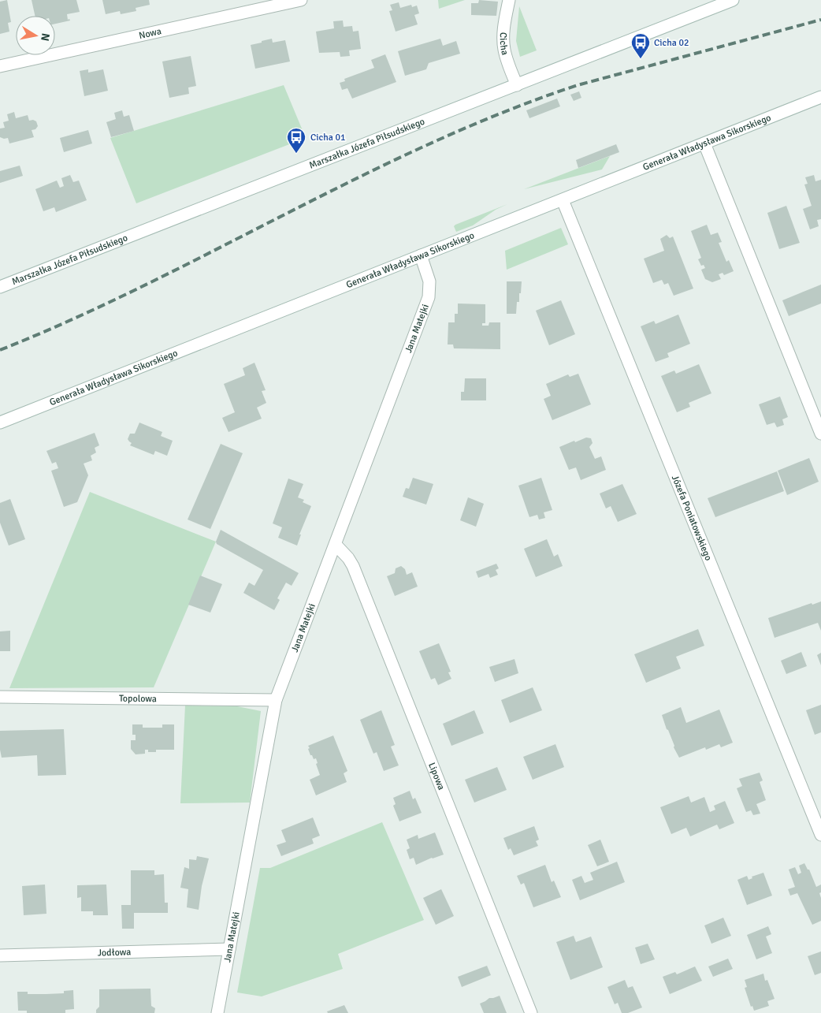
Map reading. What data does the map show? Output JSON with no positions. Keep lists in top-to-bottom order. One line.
{"streets":{"street":["Nowa","Cicha","Generała Władysława Sikorskiego","Marszałka Józefa Piłsudskiego","Jana Matejki","Józefa Poniatowskiego","Topolowa","Lipowa","Jodłowa"]},"crossings":[["Cicha","Marszałka Józefa Piłsudskiego"],["Generała Władysława Sikorskiego","Jana Matejki"],["Generała Władysława Sikorskiego","Józefa Poniatowskiego"],["Jana Matejki","Topolowa"],["Jana Matejki","Lipowa"],["Jana Matejki","Jodłowa"]],"places":{"bus stop":["Cicha 02","Cicha 01"]},"north":"right"}
